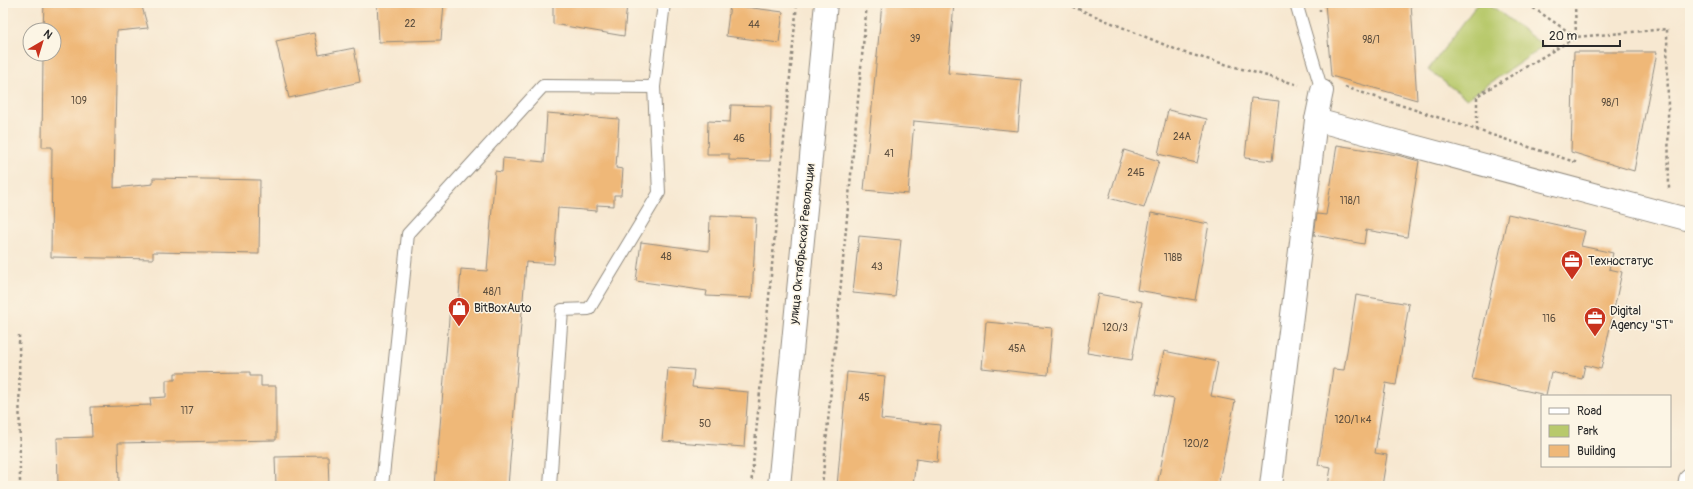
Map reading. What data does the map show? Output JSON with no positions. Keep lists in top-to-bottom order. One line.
{"streets":{"street":["улица Октябрьской Революции"]},"places":{"office":["Техностатус","Digital Agency \"ST\""],"shop":["BitBoxAuto"]},"house_numbers":["22","44","39","98/1","109","98/1","24А","46","41","24Б","118/1","48","118В","43","48/1","116","120/3","45А","45","117","120/1 к4","50","120/2"],"legend":["Road","Park","Building"],"scale_bar":"20 m","north":"top right"}
